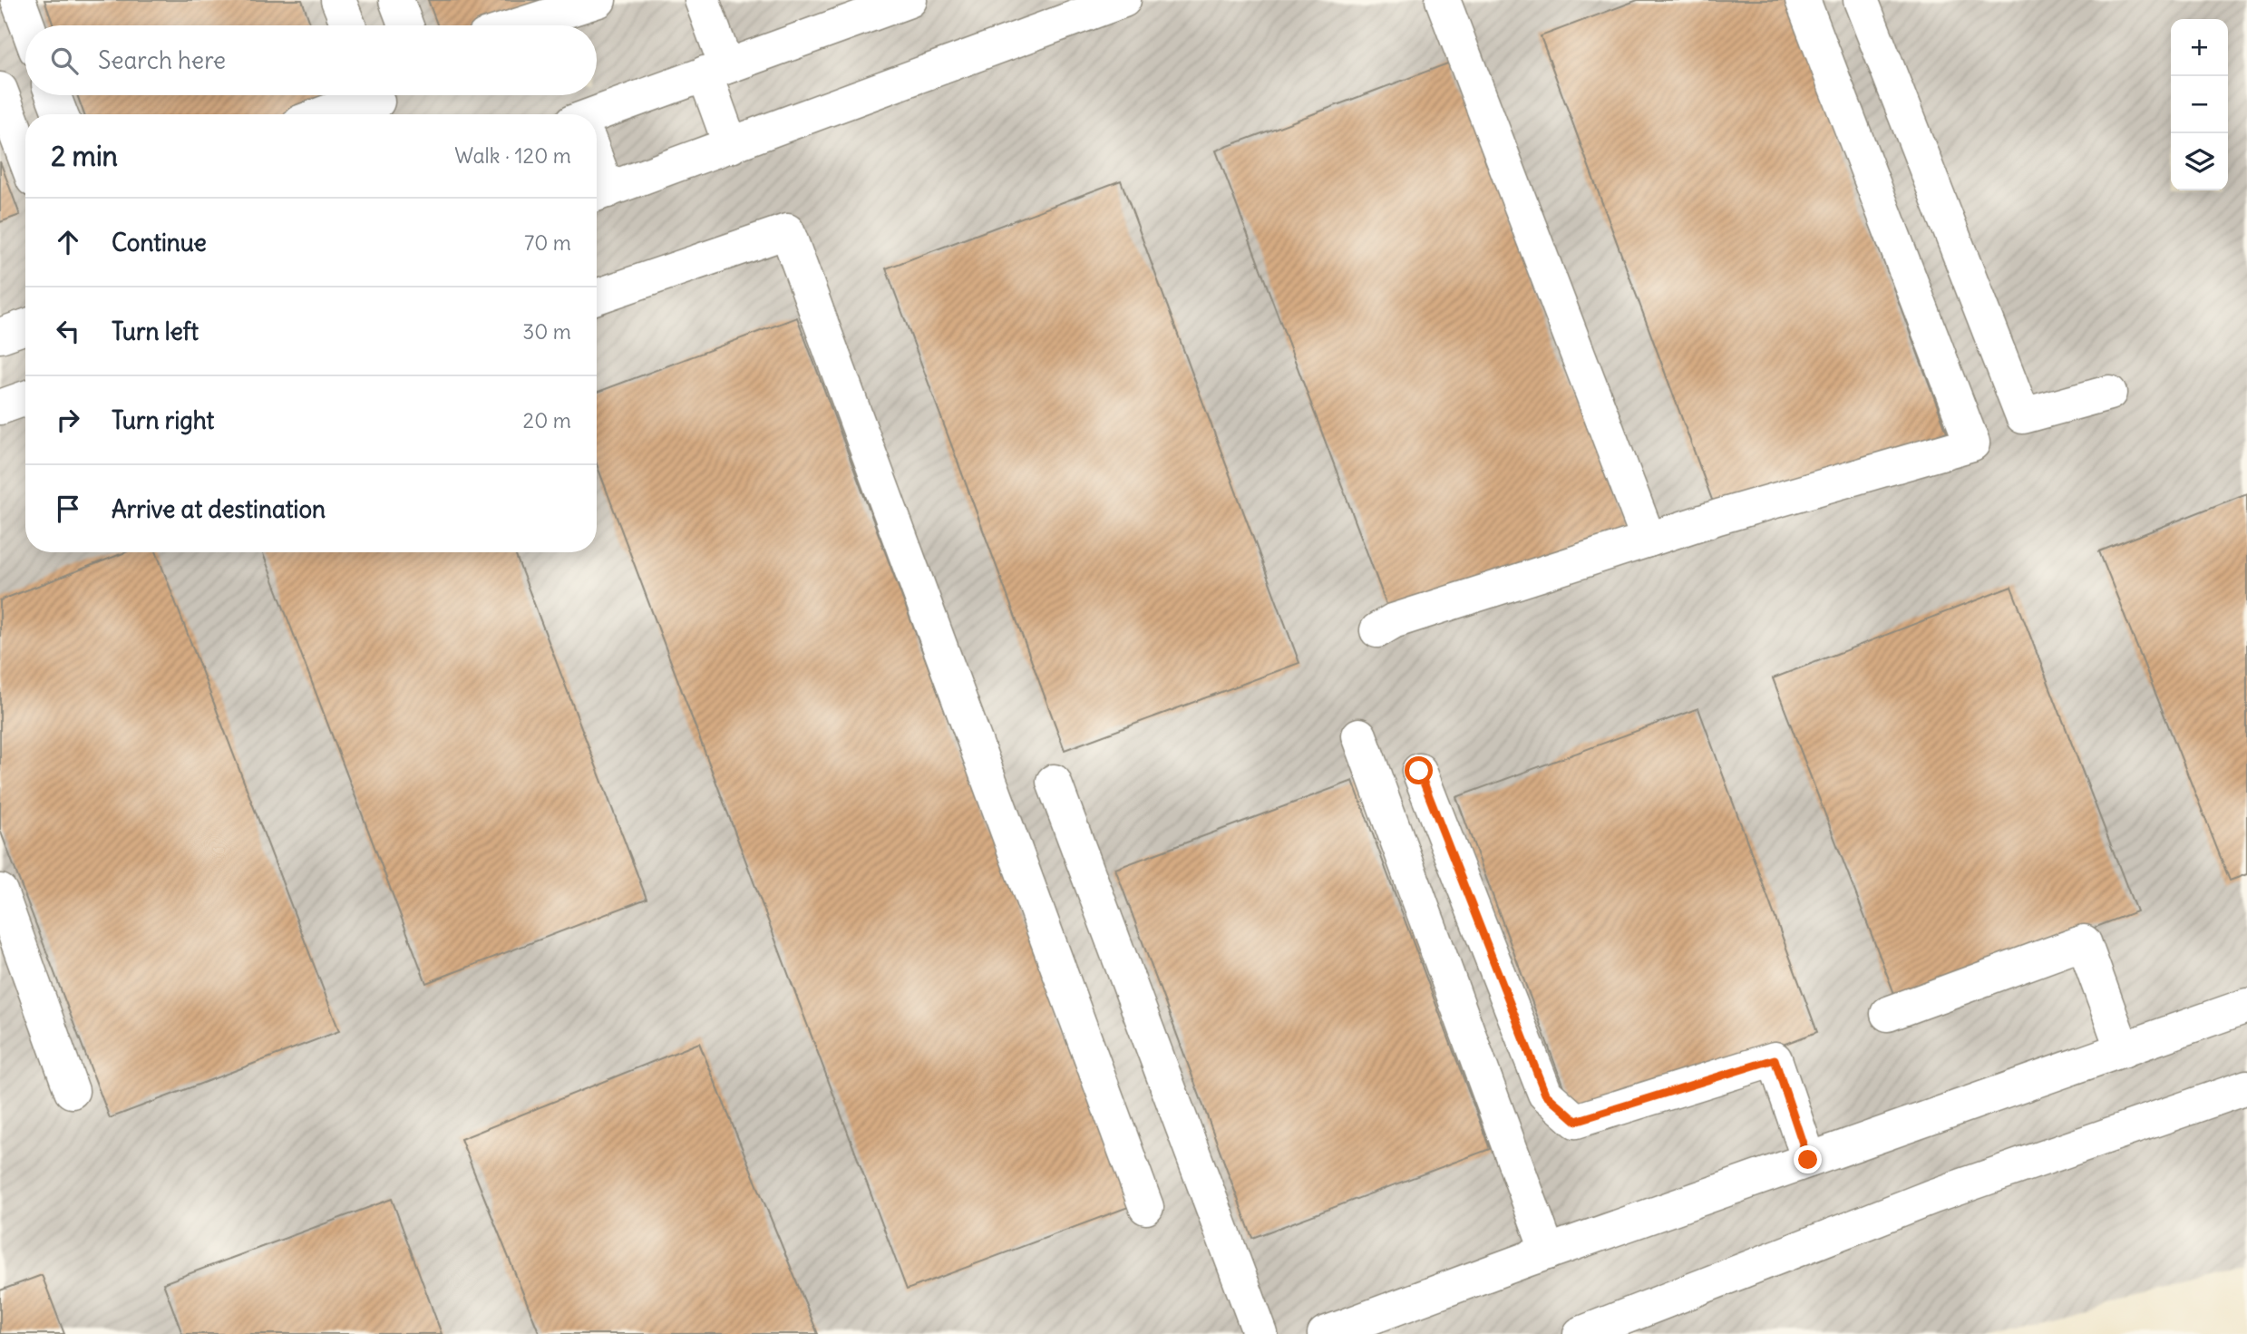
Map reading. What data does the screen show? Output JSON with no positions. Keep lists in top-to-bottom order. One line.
{"page":{"map_buttons":["+","−"],"search":"Search here","heading":["2 min","Walk · 120 m"],"list":[["Continue","70 m"],["Turn left","30 m"],["Turn right","20 m"],"Arrive at destination"]}}
